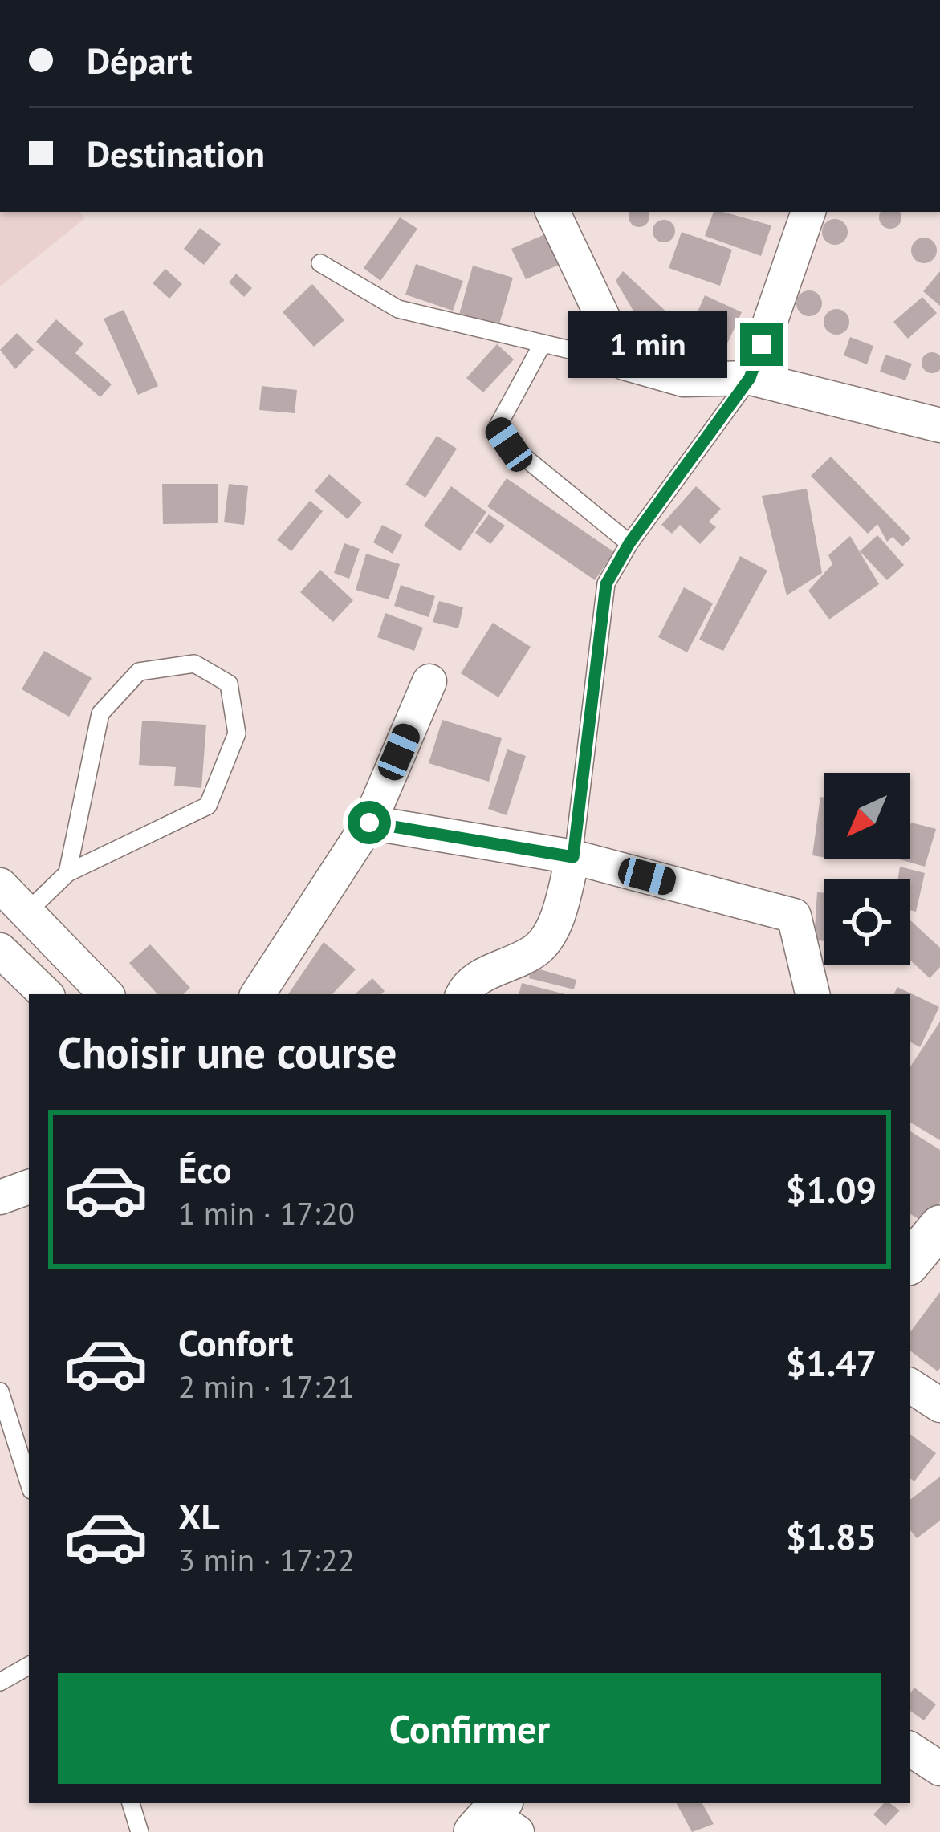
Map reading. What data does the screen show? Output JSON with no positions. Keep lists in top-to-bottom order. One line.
{"north":"bottom left","page":{"banner":["Départ","Destination"],"bubble":"1 min","heading":"Choisir une course","list":[{"name":"Éco","note":"1 min · 17:20","value":"$1.09"},{"name":"Confort","note":"2 min · 17:21","value":"$1.47"},{"name":"XL","note":"3 min · 17:22","value":"$1.85"}],"buttons":"Confirmer"}}
